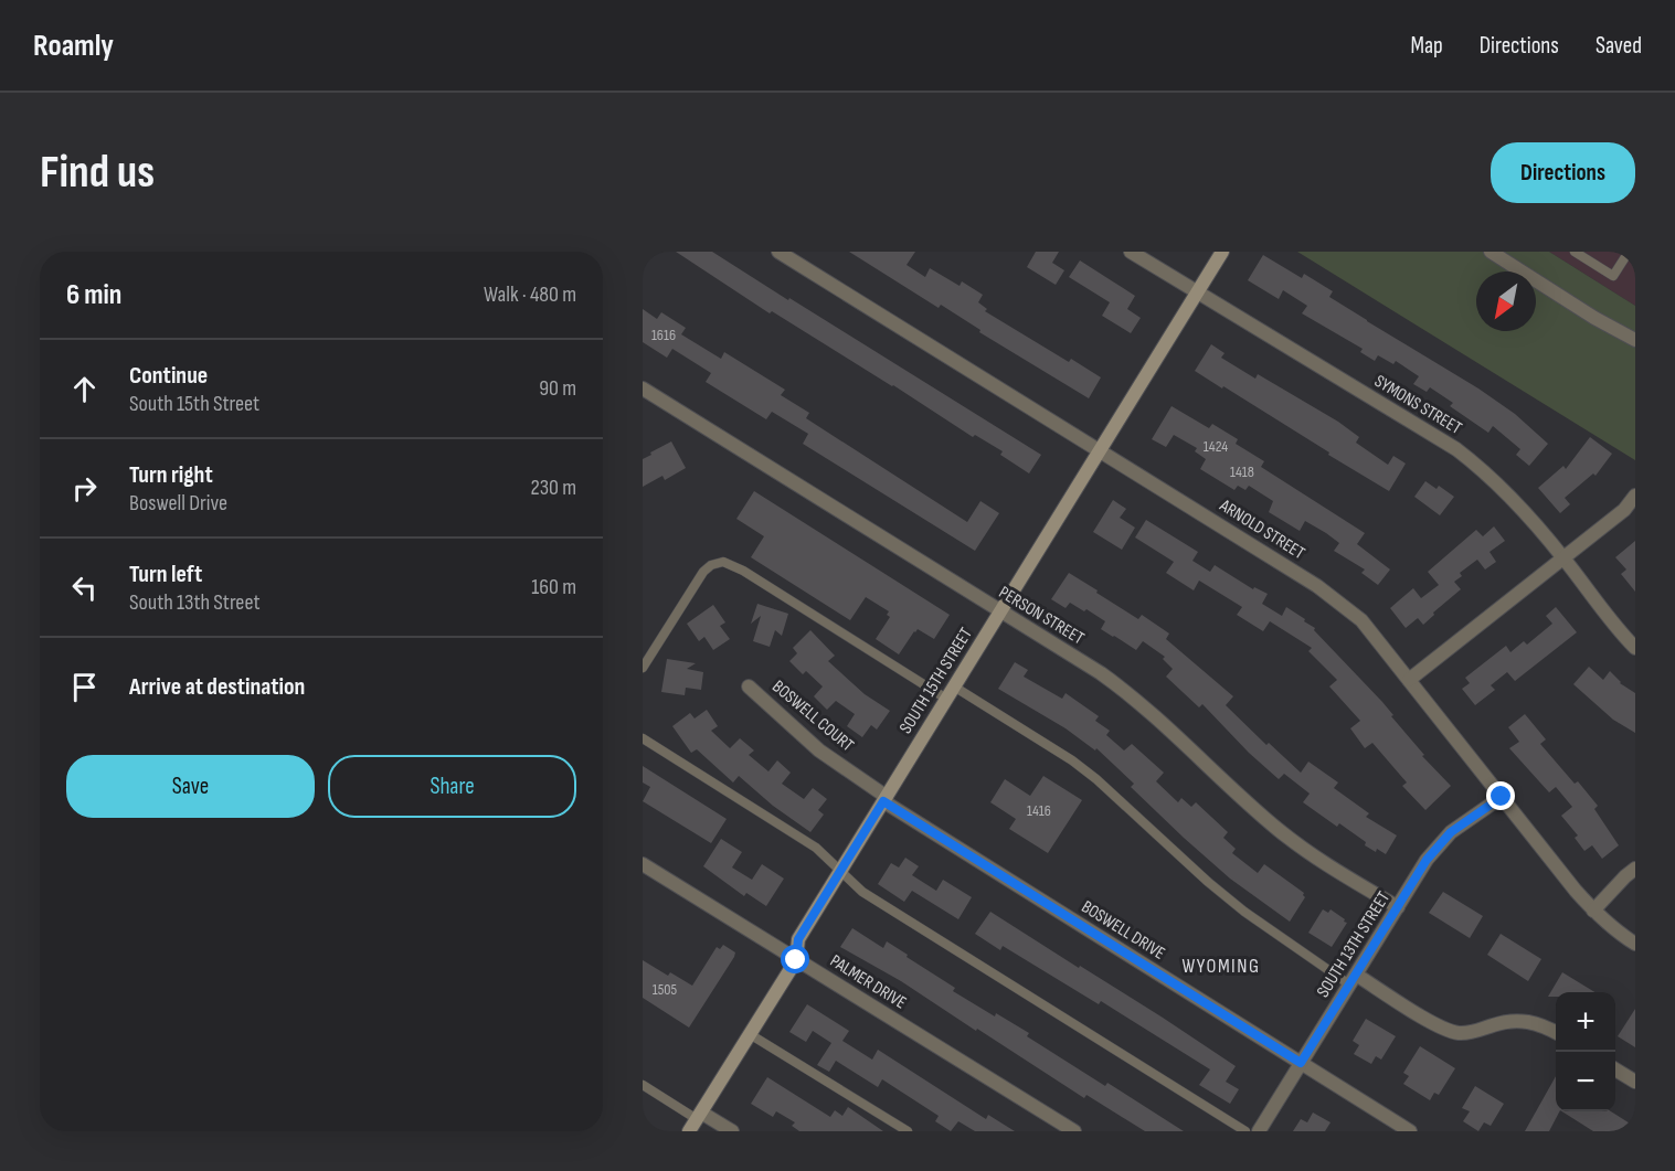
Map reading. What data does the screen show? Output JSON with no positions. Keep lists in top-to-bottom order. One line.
{"streets":{"main road":["SOUTH 15TH STREET"],"street":["SYMONS STREET","ARNOLD STREET","PERSON STREET","BOSWELL COURT","BOSWELL DRIVE","SOUTH 13TH STREET","PALMER DRIVE"]},"crossings":[["SYMONS STREET","SOUTH 15TH STREET"],["ARNOLD STREET","SOUTH 15TH STREET"],["ARNOLD STREET","SOUTH 13TH STREET"],["PERSON STREET","SOUTH 15TH STREET"],["PERSON STREET","SOUTH 13TH STREET"],["SOUTH 15TH STREET","BOSWELL COURT"],["SOUTH 15TH STREET","BOSWELL DRIVE"],["SOUTH 15TH STREET","PALMER DRIVE"],["BOSWELL COURT","BOSWELL DRIVE"],["BOSWELL DRIVE","SOUTH 13TH STREET"]],"districts":["WYOMING"],"house_numbers":["1616","1424","1418","1416","1505"],"north":"bottom left","page":{"header":"Roamly","nav":["Map","Directions","Saved"],"buttons":["Directions",["Save","Share"]],"title":"Find us","heading":["6 min","Walk · 480 m"],"list":[["Continue","South 15th Street","90 m"],["Turn right","Boswell Drive","230 m"],["Turn left","South 13th Street","160 m"],"Arrive at destination"],"map_buttons":["+","−"]}}
